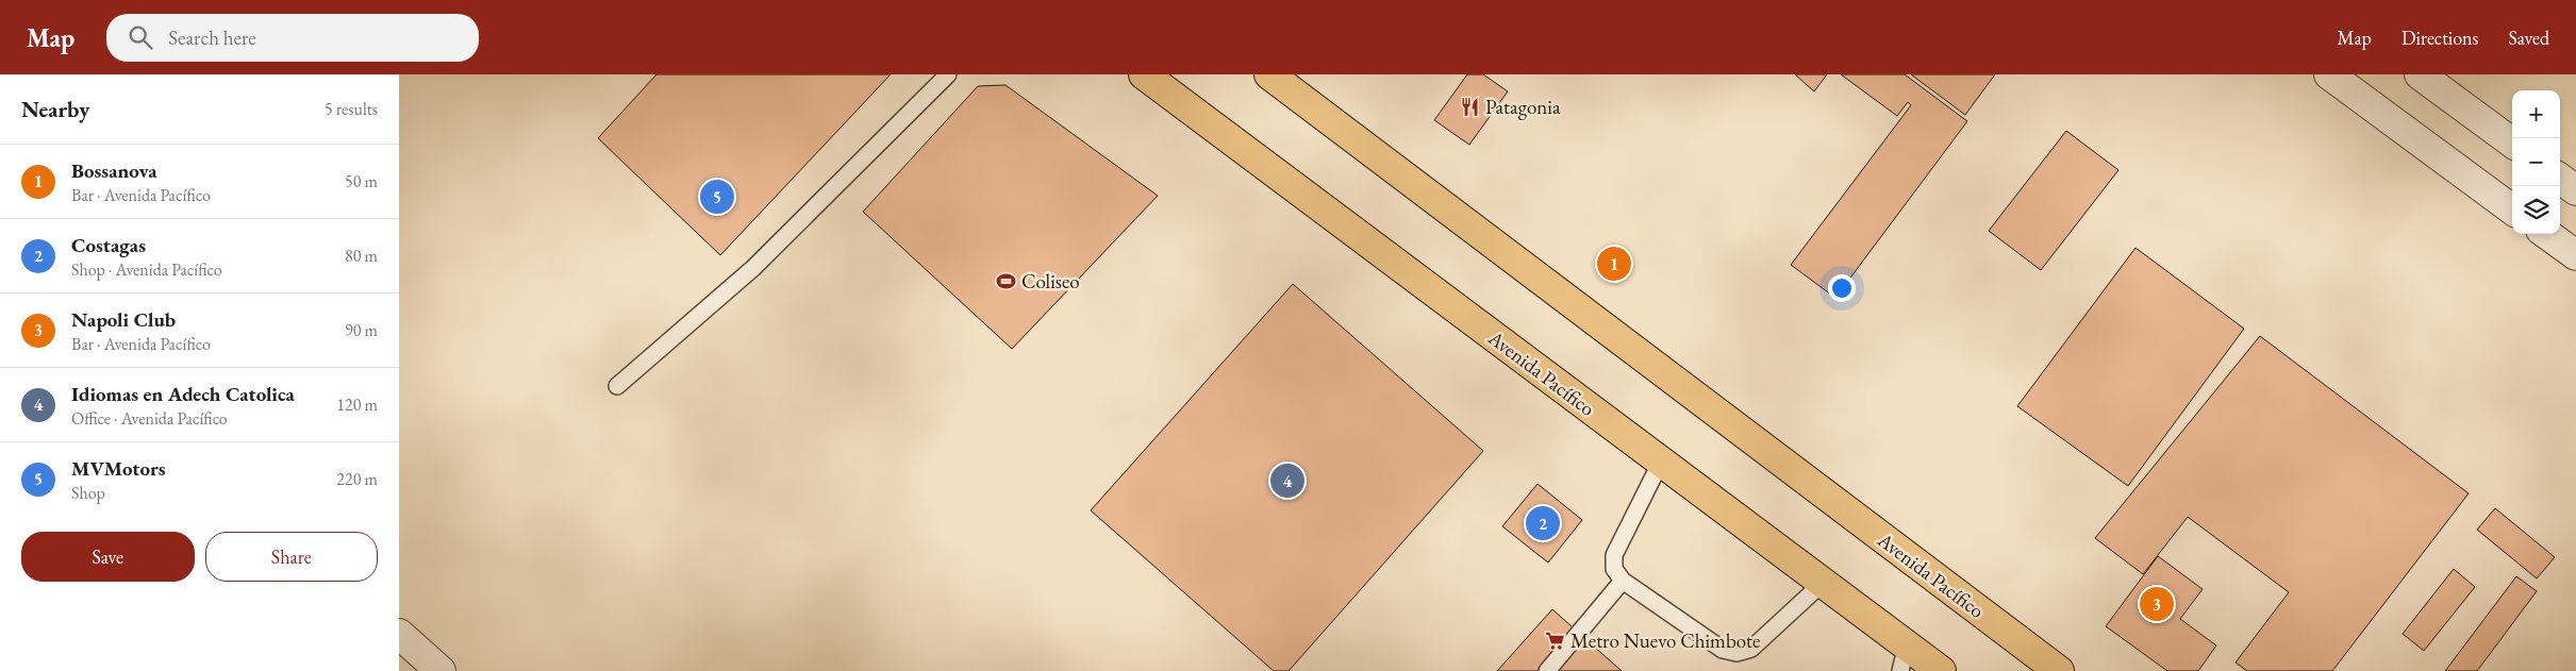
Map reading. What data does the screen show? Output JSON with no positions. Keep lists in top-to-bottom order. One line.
{"streets":{"main road":["Avenida Pacífico"]},"places":{"restaurant":["Patagonia"],"sports":["Coliseo"],"supermarket":["Metro Nuevo Chimbote"]},"page":{"header":"Map","search":"Search here","nav":["Map","Directions","Saved"],"heading":["Nearby","5 results"],"map_buttons":["+","−"],"list":[{"mark":"1","name":"Bossanova","note":"Bar · Avenida Pacífico","value":"50 m"},{"mark":"2","name":"Costagas","note":"Shop · Avenida Pacífico","value":"80 m"},{"mark":"3","name":"Napoli Club","note":"Bar · Avenida Pacífico","value":"90 m"},{"mark":"4","name":"Idiomas en Adech Catolica","note":"Office · Avenida Pacífico","value":"120 m"},{"mark":"5","name":"MVMotors","note":"Shop","value":"220 m"}],"pins":["5","1","4","2","3"],"buttons":["Save","Share"]}}
